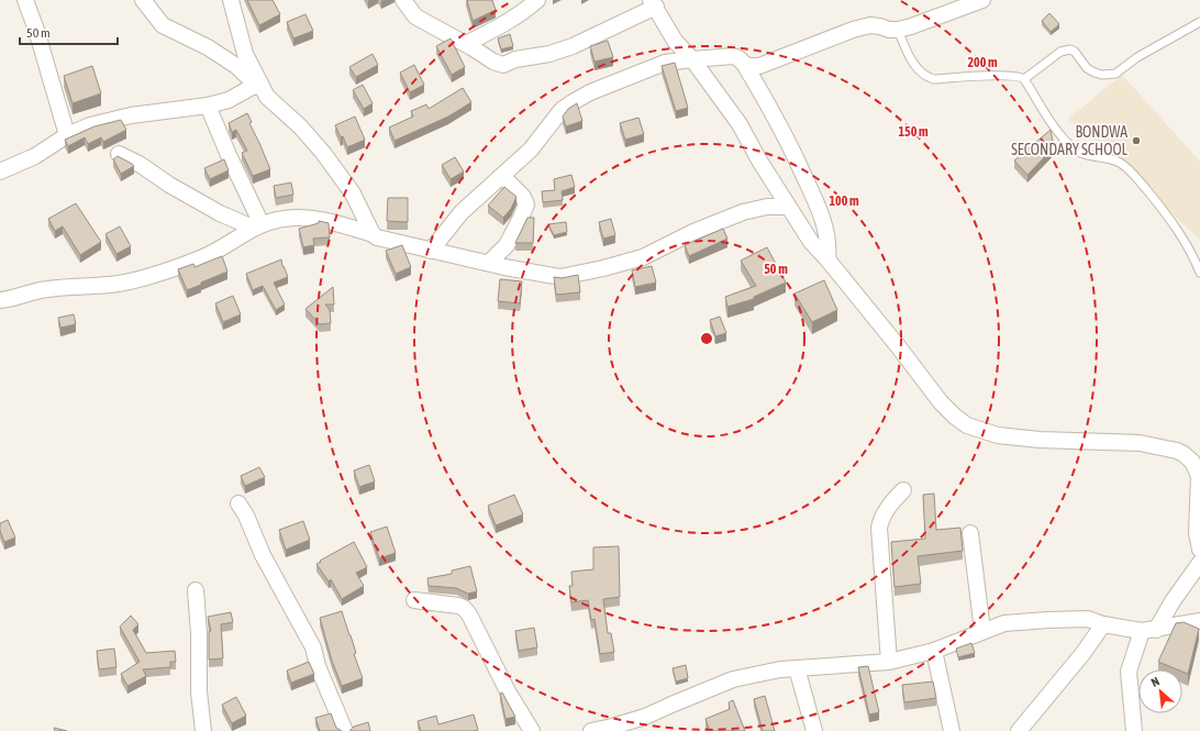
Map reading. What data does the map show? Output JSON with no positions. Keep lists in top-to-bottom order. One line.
{"places":["BONDWA SECONDARY SCHOOL"],"scale_bar":"50 m","north":"top left","rings":["200 m","150 m","100 m","50 m"]}
